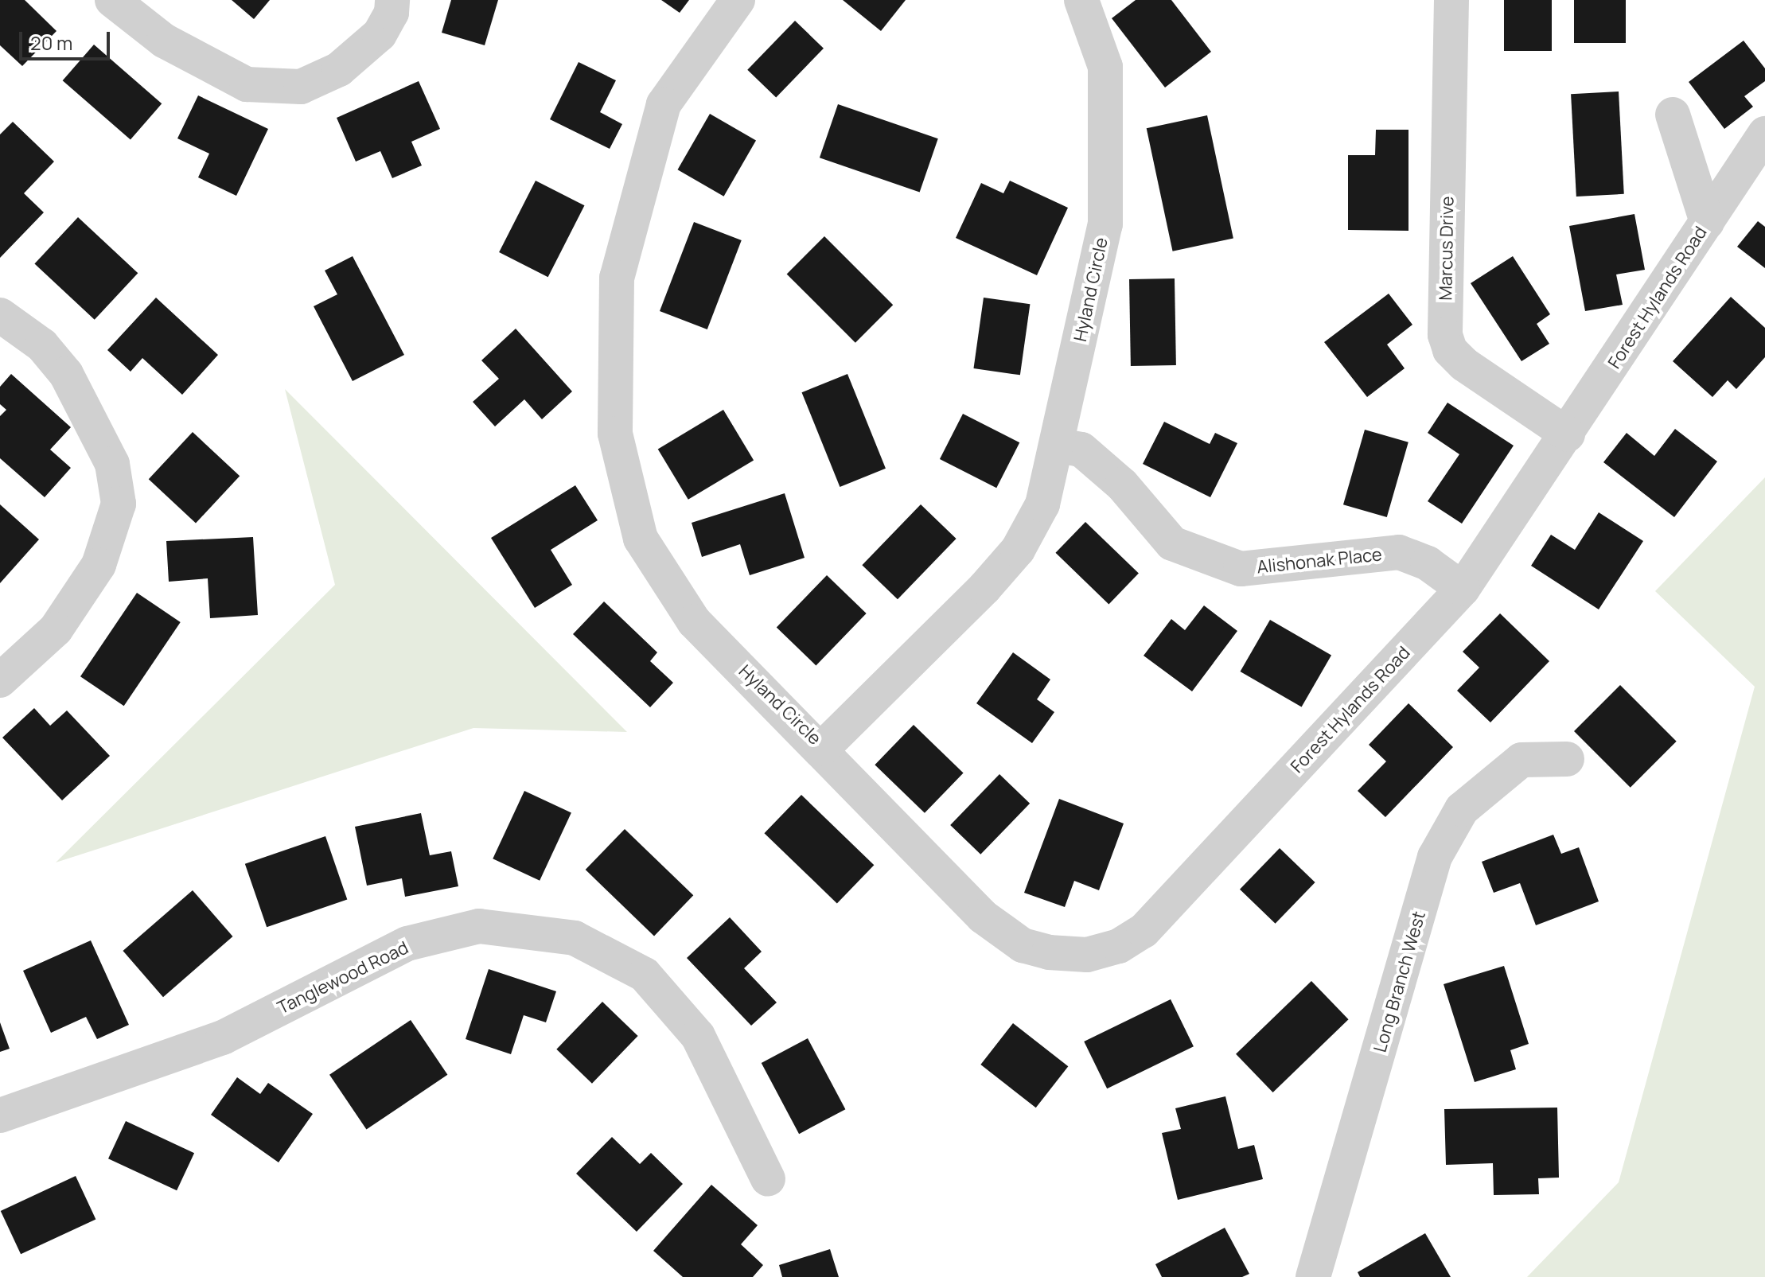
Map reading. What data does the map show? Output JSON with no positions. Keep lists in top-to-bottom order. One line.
{"streets":{"street":["Marcus Drive","Hyland Circle","Forest Hylands Road","Alishonak Place","Tanglewood Road","Long Branch West"]},"crossings":[["Marcus Drive","Forest Hylands Road"],["Hyland Circle","Forest Hylands Road"],["Hyland Circle","Alishonak Place"],["Forest Hylands Road","Alishonak Place"]],"scale_bar":"20 m"}
